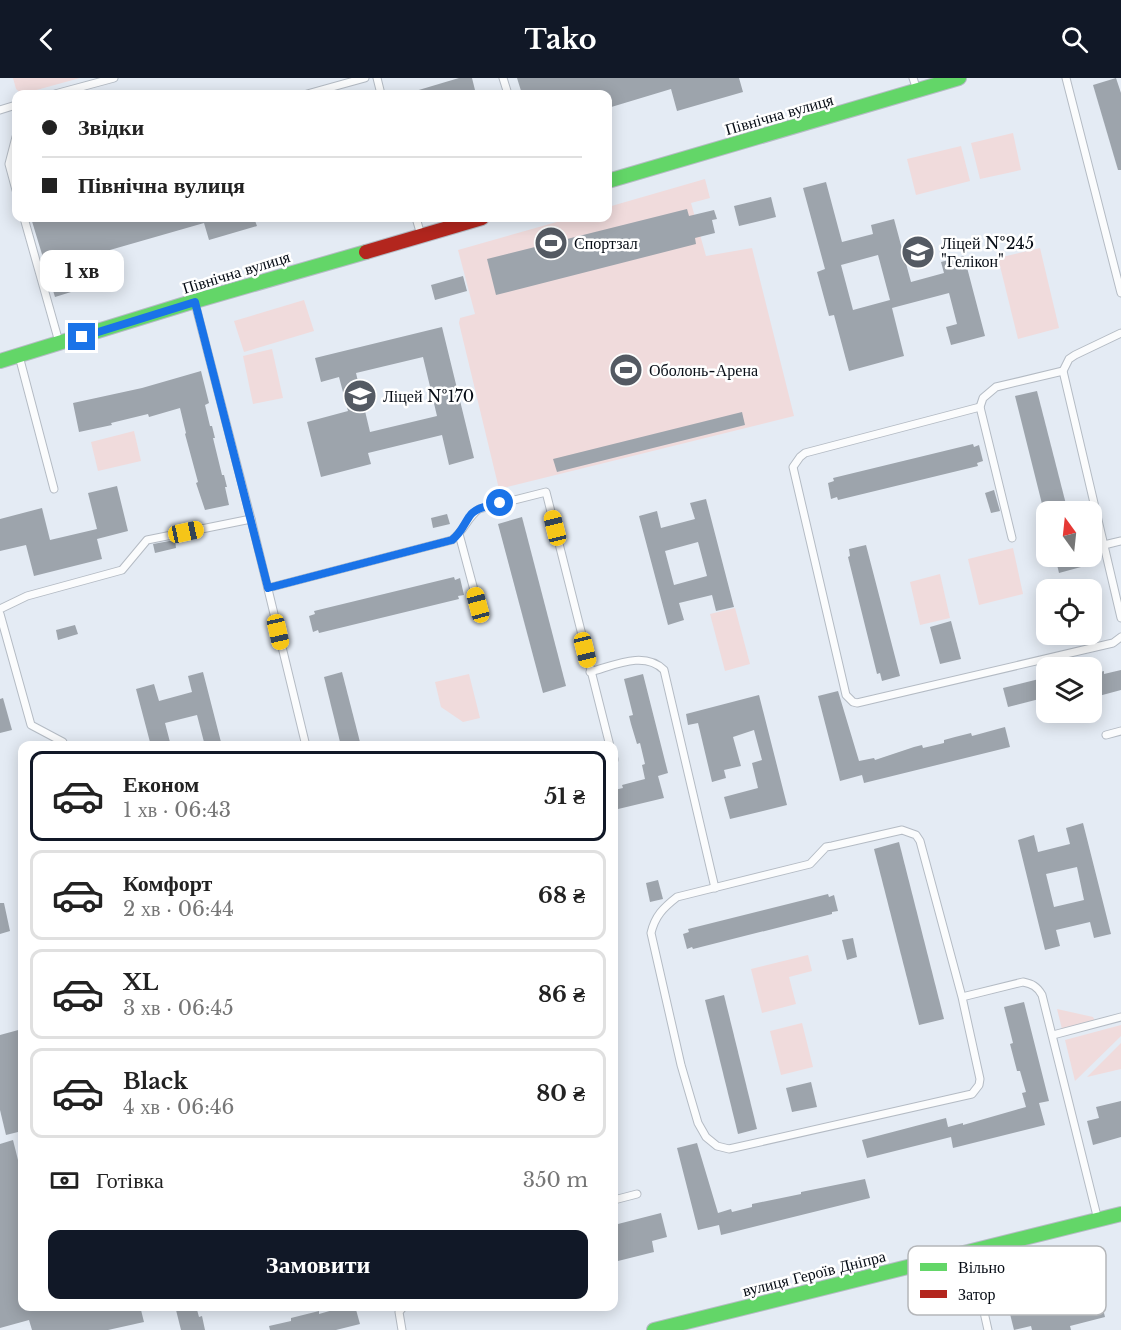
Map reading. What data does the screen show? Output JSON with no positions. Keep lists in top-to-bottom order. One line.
{"streets":{"street":["Північна вулиця","вулиця Героїв Дніпра"]},"places":{"sports":["Спортзал","Оболонь-Арена"],"school or university":["Ліцей №245 \"Гелікон\"","Ліцей №170"]},"legend":["Вільно","Затор"],"north":"top","page":{"header":"Tako","banner":["Звідки","Північна вулиця"],"bubble":"1 хв","list":[{"name":"Економ","note":"1 хв · 06:43","value":"51 ₴"},{"name":"Комфорт","note":"2 хв · 06:44","value":"68 ₴"},{"name":"XL","note":"3 хв · 06:45","value":"86 ₴"},{"name":"Black","note":"4 хв · 06:46","value":"80 ₴"}],"pay":["Готівка","350 m"],"buttons":"Замовити"}}
